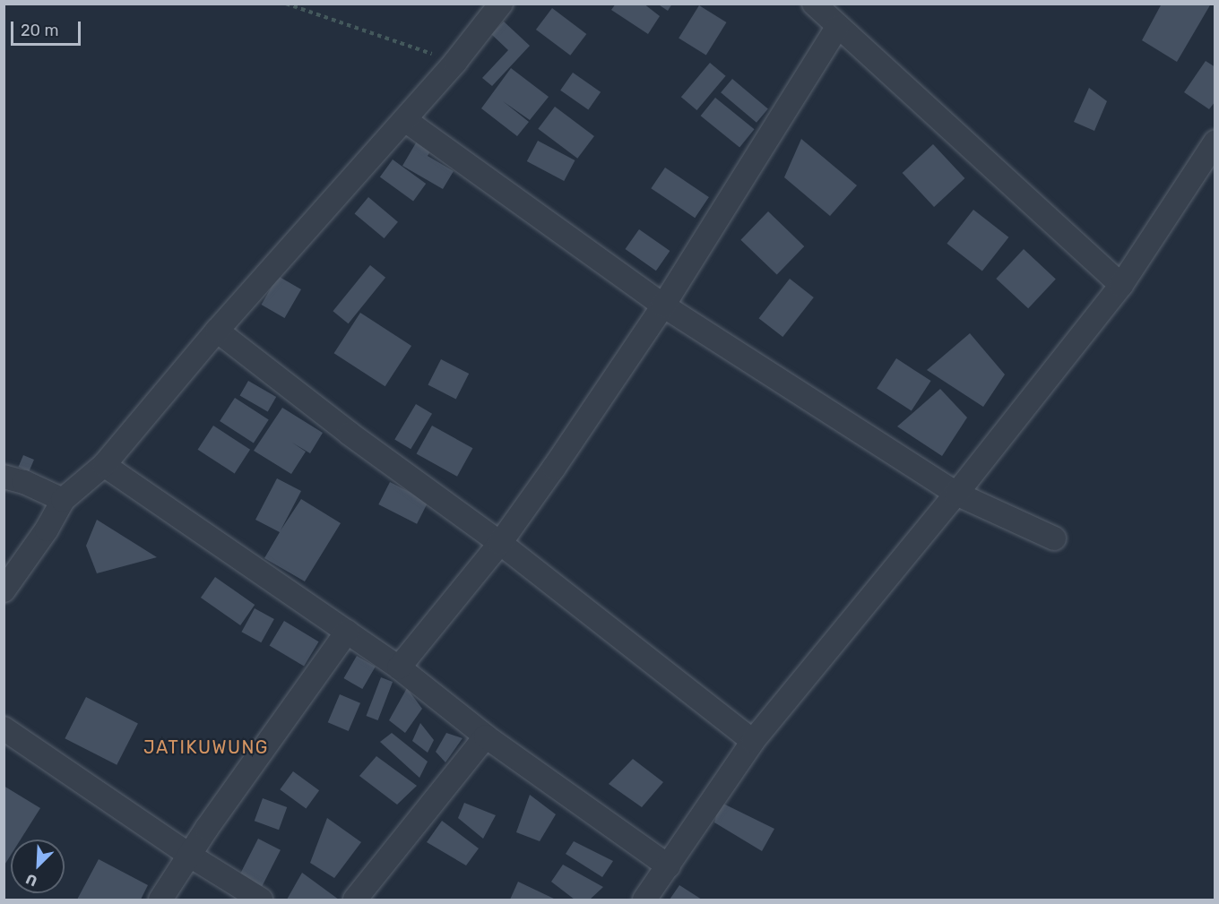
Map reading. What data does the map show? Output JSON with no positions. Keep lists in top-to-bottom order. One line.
{"districts":["JATIKUWUNG"],"scale_bar":"20 m","north":"bottom left"}
